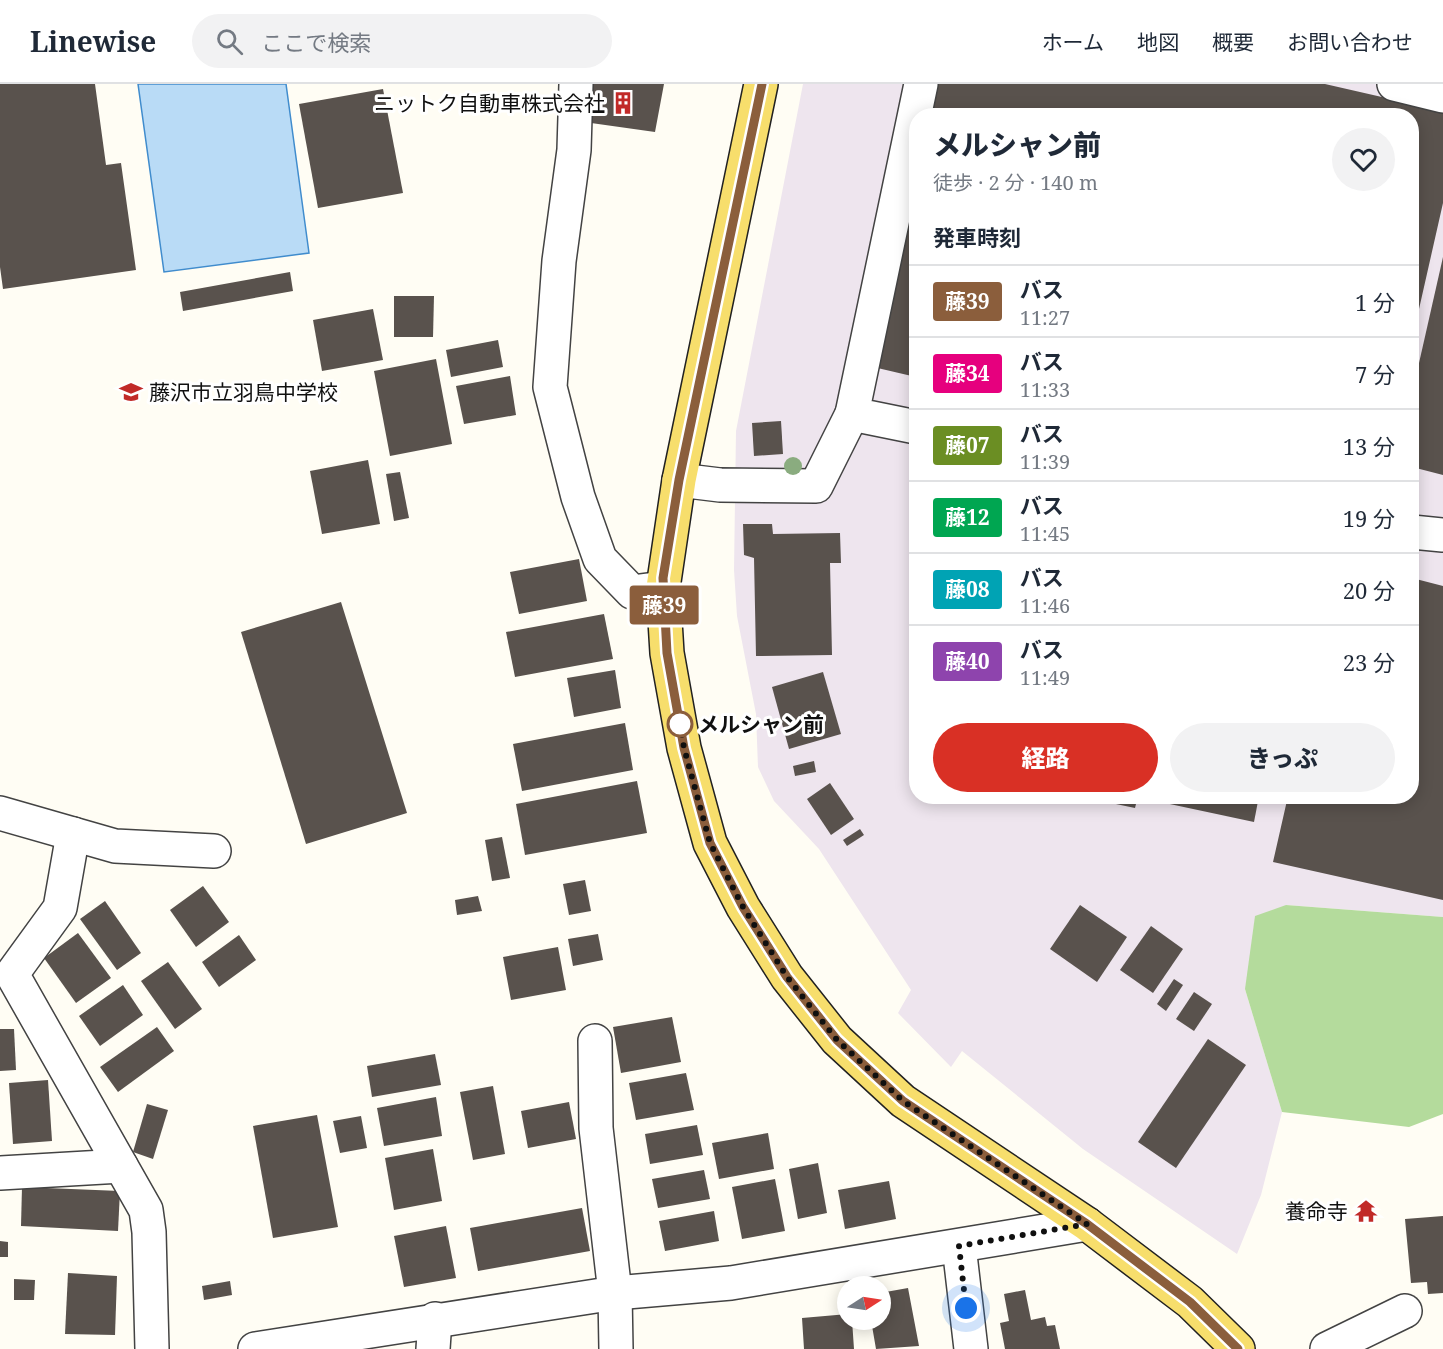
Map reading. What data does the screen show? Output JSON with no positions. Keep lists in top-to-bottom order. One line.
{"places":{"building":["ニットク自動車株式会社"],"school or university":["藤沢市立羽鳥中学校"],"other":["メルシャン前"],"temple":["養命寺"]},"lines":["bus line 藤39"],"north":"right","page":{"header":"Linewise","search":"ここで検索","nav":["ホーム","地図","概要","お問い合わせ"],"on_map":"藤39","heading":[["メルシャン前","徒歩 · 2 分 · 140 m"],"発車時刻"],"list":[{"mark":"藤39","name":"バス","note":"11:27","value":"1 分"},{"mark":"藤34","name":"バス","note":"11:33","value":"7 分"},{"mark":"藤07","name":"バス","note":"11:39","value":"13 分"},{"mark":"藤12","name":"バス","note":"11:45","value":"19 分"},{"mark":"藤08","name":"バス","note":"11:46","value":"20 分"},{"mark":"藤40","name":"バス","note":"11:49","value":"23 分"}],"buttons":["経路","きっぷ"]}}
